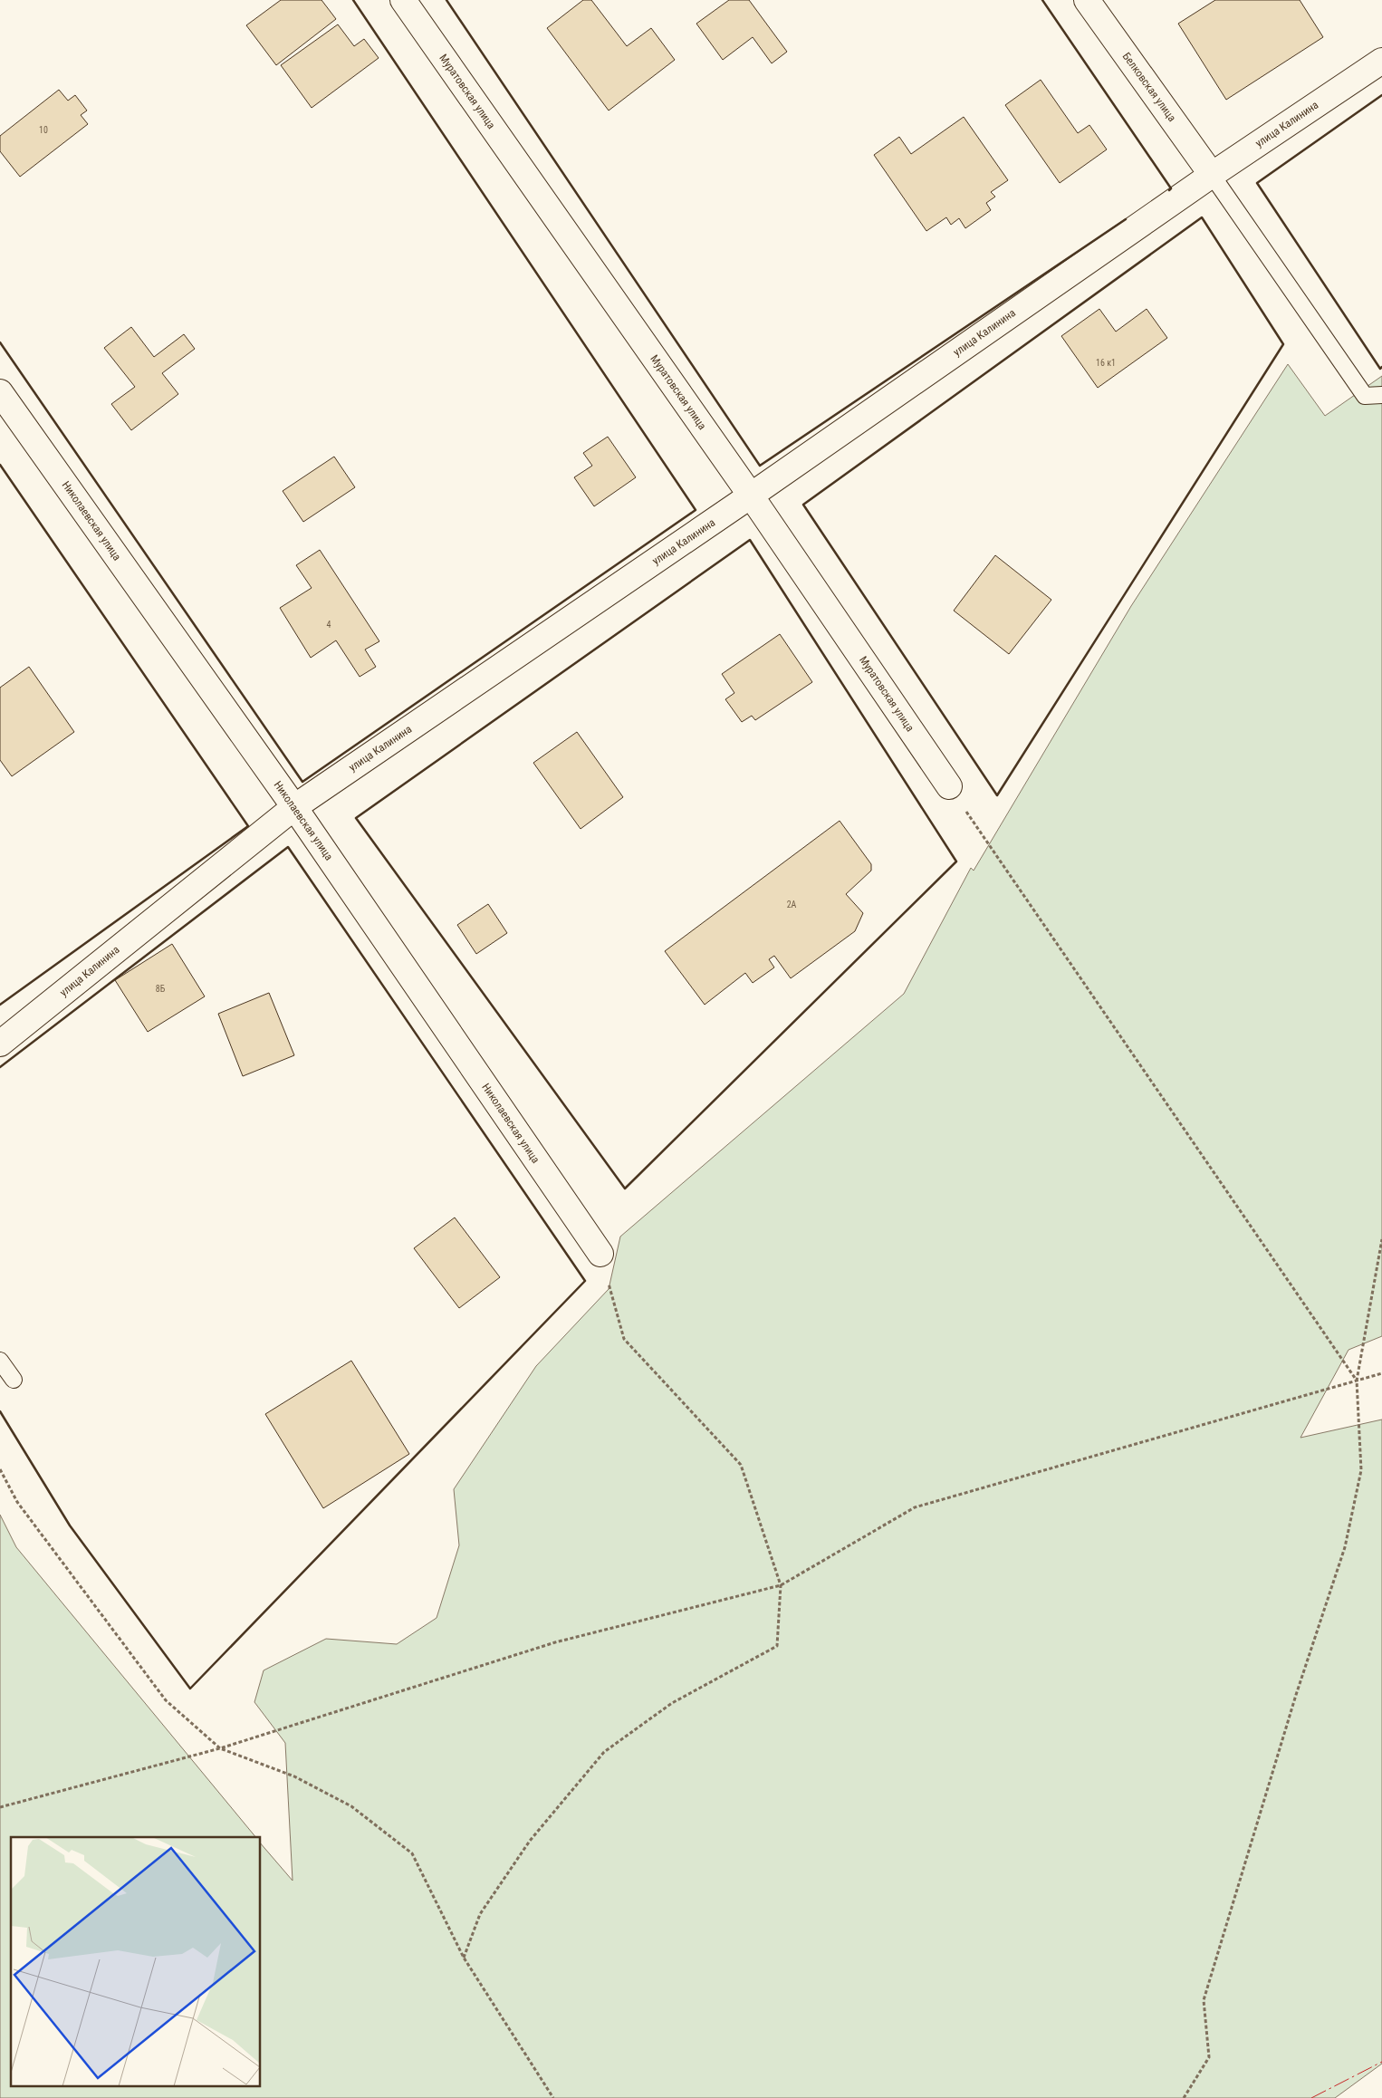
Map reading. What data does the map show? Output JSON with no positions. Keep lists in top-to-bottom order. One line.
{"streets":{"street":["Белковская улица","Муратовская улица","улица Калинина","Николаевская улица"]},"crossings":[["Белковская улица","улица Калинина"],["Муратовская улица","улица Калинина"],["улица Калинина","Николаевская улица"]],"house_numbers":["10","16 к1","4","2А","8Б"]}
